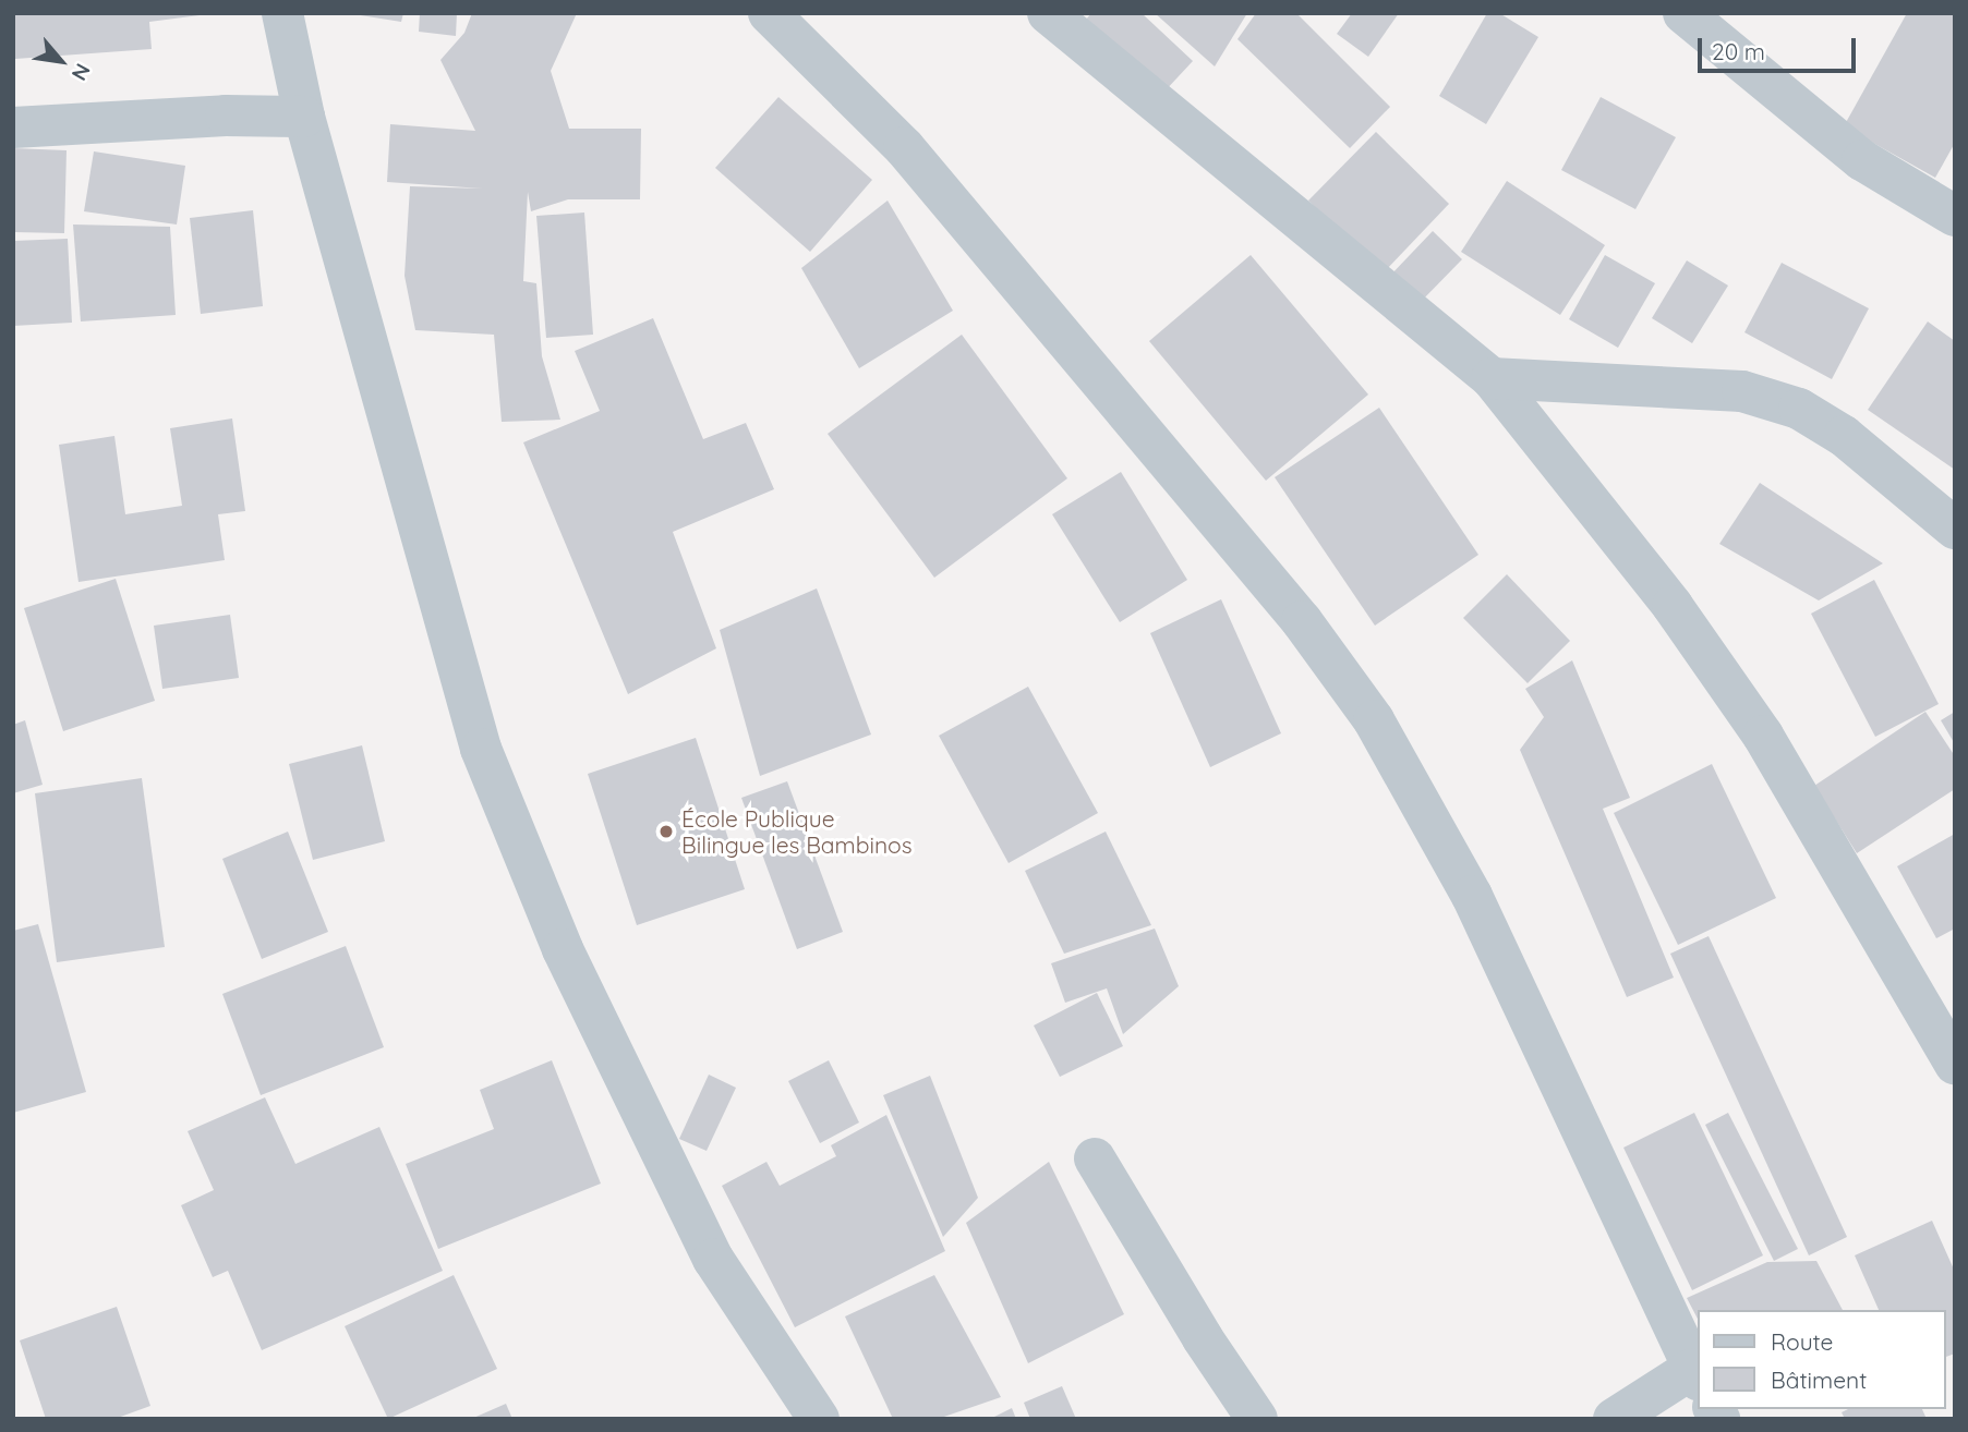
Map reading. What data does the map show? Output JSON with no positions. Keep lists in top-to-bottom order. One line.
{"places":["École Publique Bilingue les Bambinos"],"legend":["Route","Bâtiment"],"scale_bar":"20 m","north":"bottom right"}
